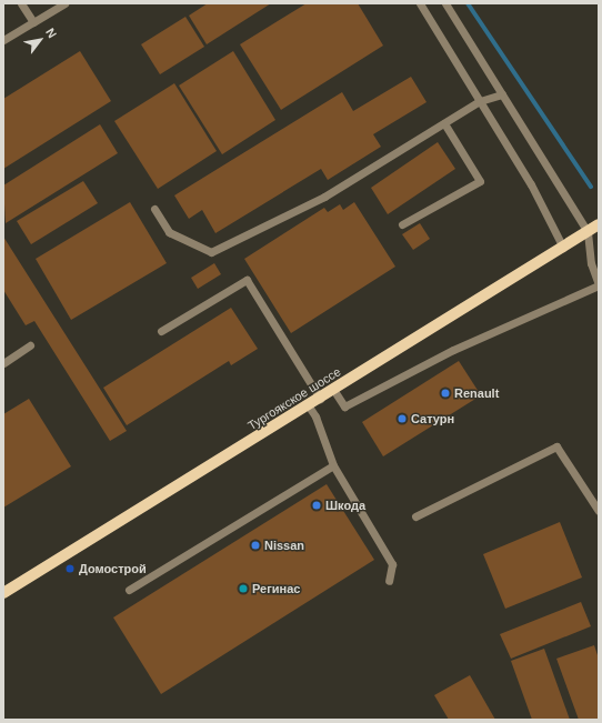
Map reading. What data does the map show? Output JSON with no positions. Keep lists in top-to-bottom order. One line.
{"streets":{"main road":["Тургоякское шоссе"]},"places":["Renault","Сатурн","Шкода","Nissan","Домострой","Регинас"],"north":"top right"}
